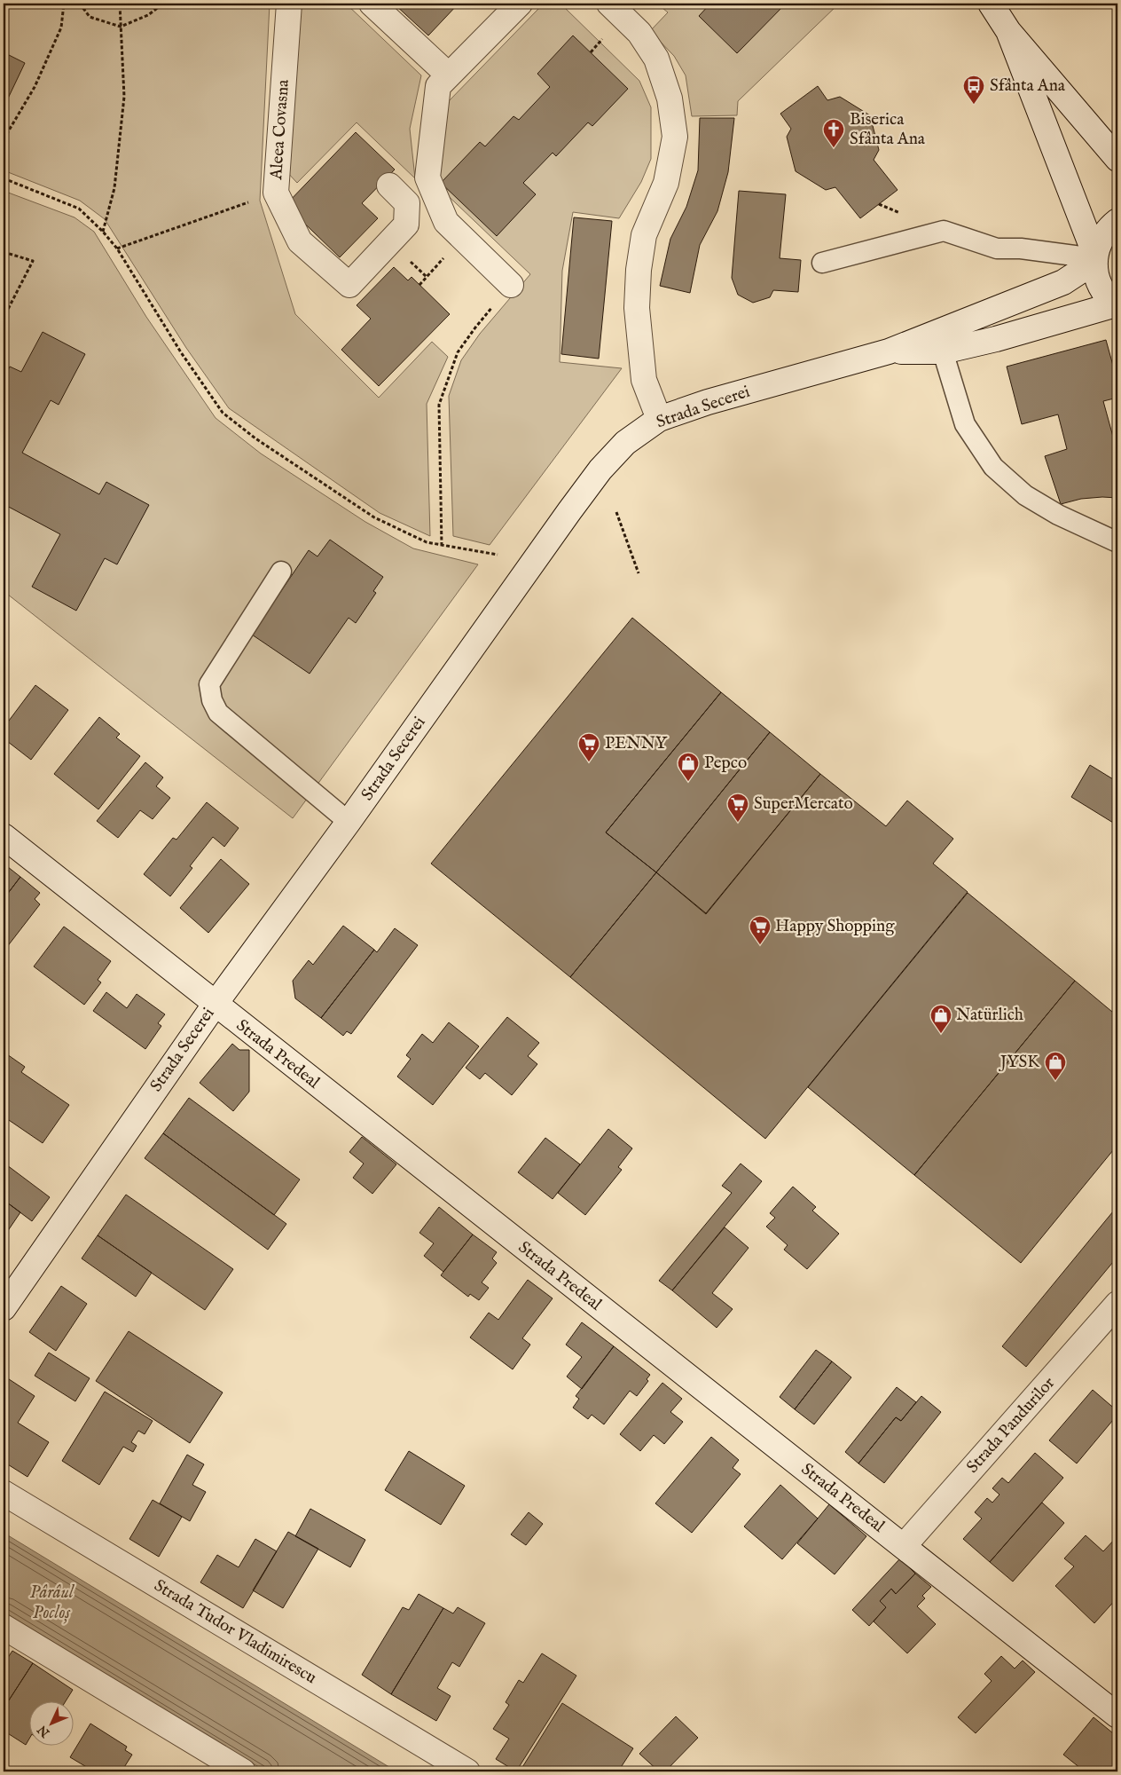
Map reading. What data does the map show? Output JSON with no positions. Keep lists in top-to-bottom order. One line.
{"streets":{"street":["Aleea Covasna","Strada Secerei","Strada Predeal","Strada Pandurilor","Strada Tudor Vladimirescu"]},"crossings":[["Strada Secerei","Strada Predeal"],["Strada Predeal","Strada Pandurilor"]],"water":["Pârâul Pocloș"],"places":{"bus stop":["Sfânta Ana"],"church":["Biserica Sfânta Ana"],"supermarket":["PENNY","SuperMercato","Happy Shopping"],"shop":["Pepco","Natürlich","JYSK"]},"north":"bottom left"}
